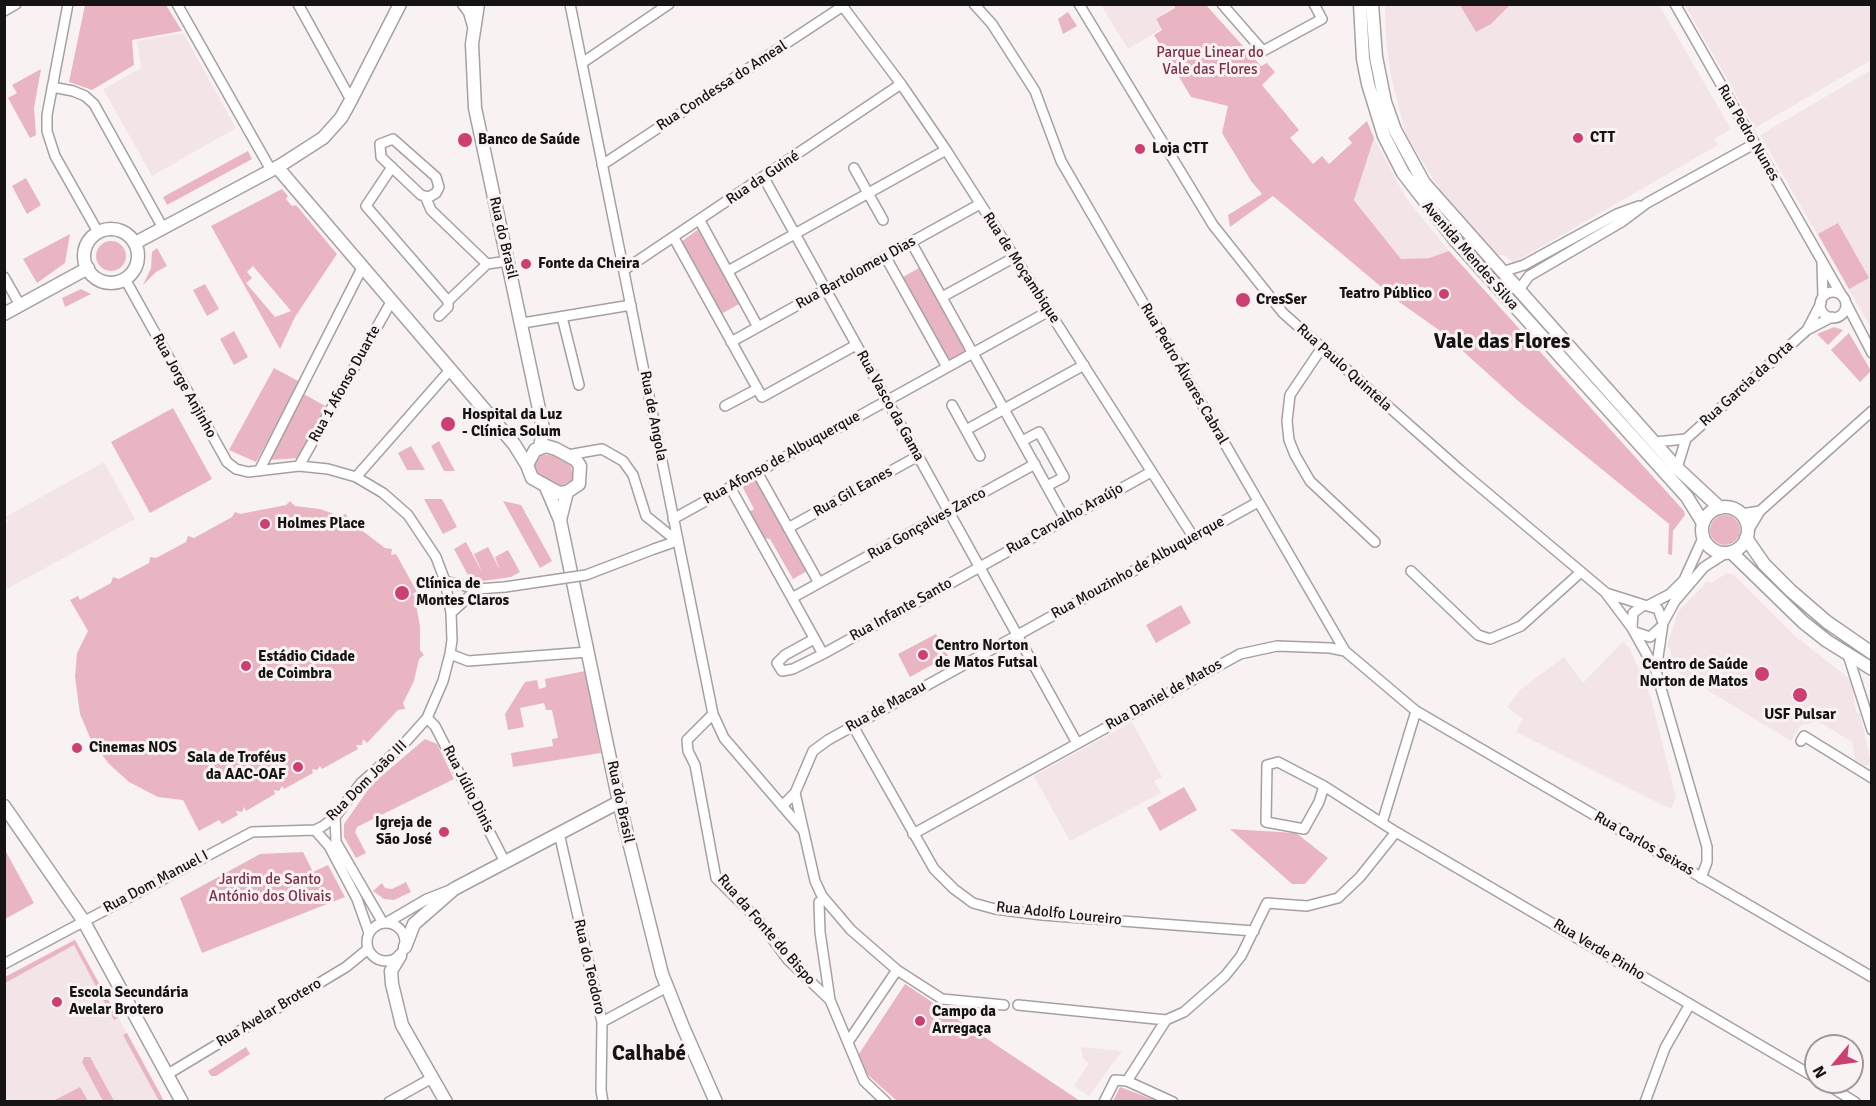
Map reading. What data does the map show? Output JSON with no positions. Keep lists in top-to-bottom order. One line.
{"streets":{"main road":["Rua do Brasil","Avenida Mendes Silva"],"street":["Rua Condessa do Ameal","Rua Pedro Nunes","Rua da Guiné","Rua de Moçambique","Rua Bartolomeu Dias","Rua Paulo Quintela","Rua Pedro Álvares Cabral","Rua 1 Afonso Duarte","Rua Garcia da Orta","Rua Jorge Anjinho","Rua Vasco da Gama","Rua de Angola","Rua Afonso de Albuquerque","Rua Gil Eanes","Rua Carvalho Araújo","Rua Gonçalves Zarco","Rua Mouzinho de Albuquerque","Rua Infante Santo","Rua Daniel de Matos","Rua de Macau","Rua Dom João III","Rua Júlio Dinis","Rua Carlos Seixas","Rua Dom Manuel I","Rua Adolfo Loureiro","Rua da Fonte do Bispo","Rua Verde Pinho","Rua do Teodoro","Rua Avelar Brotero"]},"crossings":[["Rua Condessa do Ameal","Rua de Moçambique"],["Rua Condessa do Ameal","Rua de Angola"],["Rua Pedro Nunes","Rua Garcia da Orta"],["Rua da Guiné","Rua de Moçambique"],["Rua da Guiné","Rua Vasco da Gama"],["Rua da Guiné","Rua de Angola"],["Avenida Mendes Silva","Rua Garcia da Orta"],["Rua de Moçambique","Rua Bartolomeu Dias"],["Rua de Moçambique","Rua Afonso de Albuquerque"],["Rua de Moçambique","Rua Carvalho Araújo"],["Rua de Moçambique","Rua Mouzinho de Albuquerque"],["Rua Bartolomeu Dias","Rua Vasco da Gama"],["Rua Pedro Álvares Cabral","Rua Mouzinho de Albuquerque"],["Rua Pedro Álvares Cabral","Rua Daniel de Matos"],["Rua 1 Afonso Duarte","Rua Dom João III"],["Rua Jorge Anjinho","Rua Dom João III"],["Rua Vasco da Gama","Rua Afonso de Albuquerque"],["Rua Vasco da Gama","Rua Gil Eanes"],["Rua Vasco da Gama","Rua Carvalho Araújo"],["Rua Vasco da Gama","Rua Gonçalves Zarco"],["Rua Vasco da Gama","Rua Mouzinho de Albuquerque"],["Rua Vasco da Gama","Rua Infante Santo"],["Rua Vasco da Gama","Rua Daniel de Matos"],["Rua Vasco da Gama","Rua de Macau"],["Rua de Angola","Rua Afonso de Albuquerque"],["Rua de Angola","Rua de Macau"],["Rua de Angola","Rua da Fonte do Bispo"],["Rua Carvalho Araújo","Rua Infante Santo"],["Rua Mouzinho de Albuquerque","Rua de Macau"],["Rua Daniel de Matos","Rua Adolfo Loureiro"],["Rua de Macau","Rua Adolfo Loureiro"],["Rua Dom João III","Rua Júlio Dinis"],["Rua Dom João III","Rua Dom Manuel I"]],"districts":["Vale das Flores","Calhabé"],"parks":["Parque Linear do Vale das Flores","Jardim de Santo António dos Olivais"],"places":["CTT","Banco de Saúde","Loja CTT","Fonte da Cheira","Teatro Público","CresSer","Hospital da Luz - Clínica Solum","Holmes Place","Clínica de Montes Claros","Centro Norton de Matos Futsal","Estádio Cidade de Coimbra","Centro de Saúde Norton de Matos","USF Pulsar","Cinemas NOS","Sala de Troféus da AAC-OAF","Igreja de São José","Escola Secundária Avelar Brotero","Campo da Arregaça"],"north":"bottom left"}
